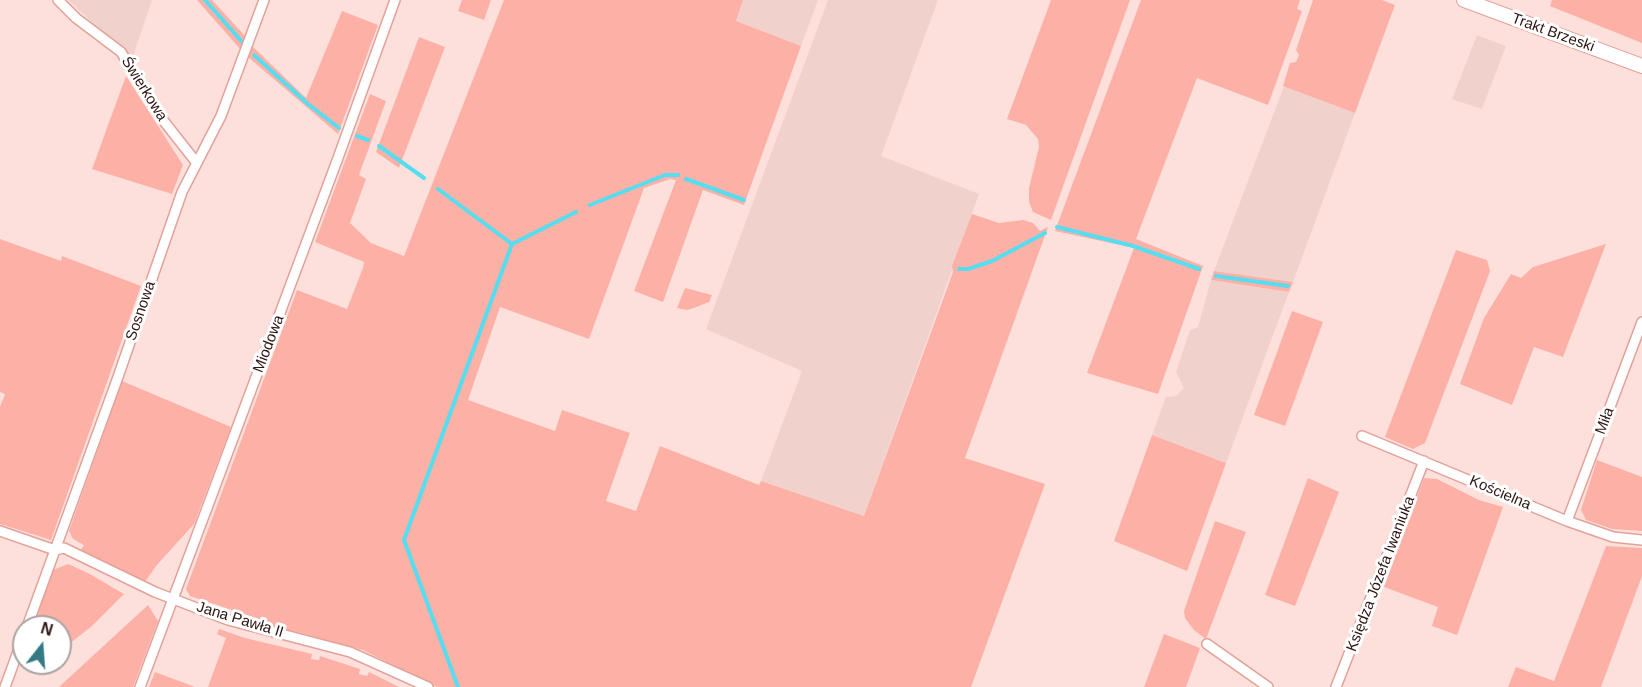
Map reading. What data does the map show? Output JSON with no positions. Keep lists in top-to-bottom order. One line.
{"streets":{"main road":["Trakt Brzeski"],"street":["Świerkowa","Sosnowa","Miodowa","Miła","Kościelna","Księdza Józefa Iwaniuka","Jana Pawła II"]},"crossings":[["Świerkowa","Sosnowa"],["Sosnowa","Jana Pawła II"],["Miodowa","Jana Pawła II"],["Miła","Kościelna"],["Kościelna","Księdza Józefa Iwaniuka"]],"north":"top"}
